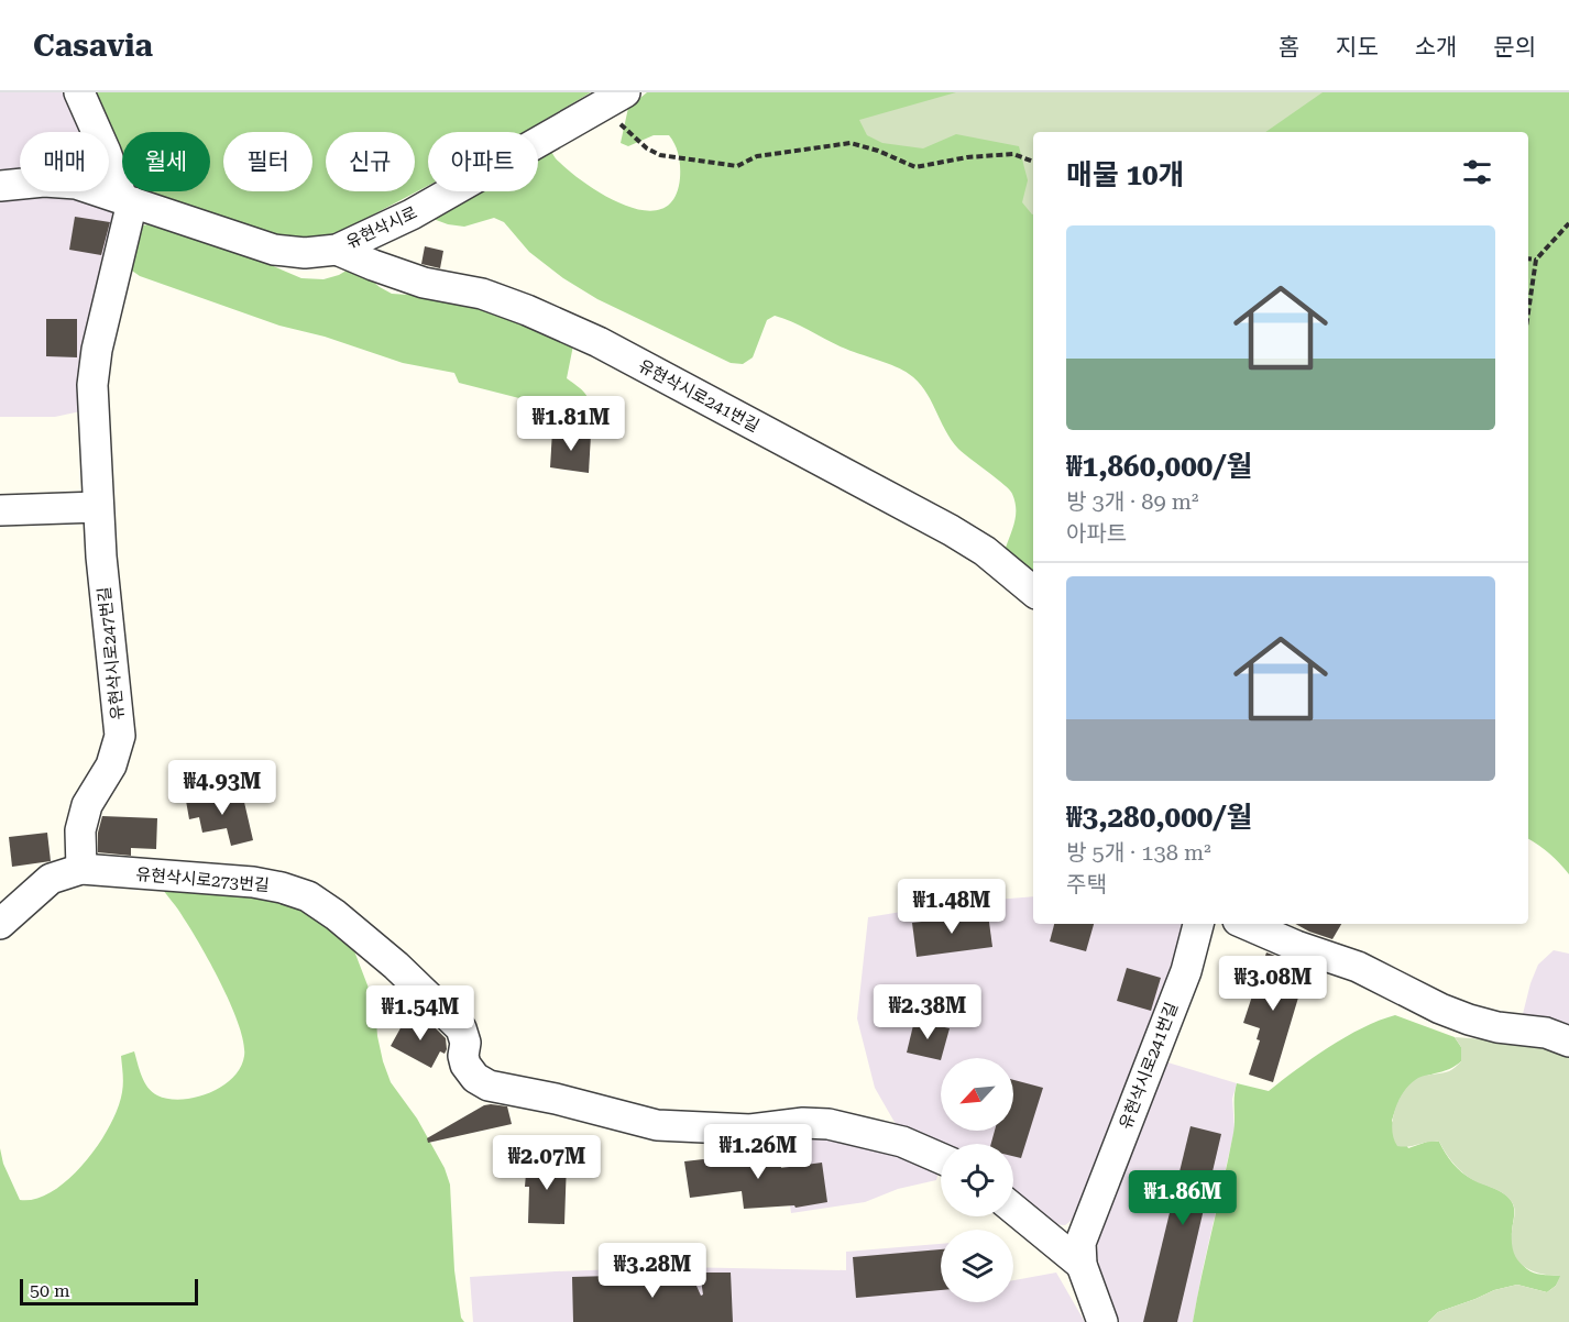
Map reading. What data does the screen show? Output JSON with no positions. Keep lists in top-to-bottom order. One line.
{"streets":{"street":["유현삭시로","유현삭시로241번길","유현삭시로247번길","유현삭시로273번길"]},"crossings":[["유현삭시로","유현삭시로241번길"],["유현삭시로","유현삭시로247번길"],["유현삭시로247번길","유현삭시로273번길"]],"scale_bar":"50 m","north":"bottom left","page":{"header":"Casavia","nav":["홈","지도","소개","문의"],"chip":["매매","월세","필터","신규","아파트"],"heading":"매물 10개","list":[{"name":"₩1,860,000/월","note":"방 3개 · 89 m² · 아파트"},{"name":"₩3,280,000/월","note":"방 5개 · 138 m² · 주택"}],"price":["₩1.81M","₩4.93M","₩1.48M","₩3.08M","₩2.38M","₩1.54M","₩1.26M","₩2.07M","₩1.86M","₩3.28M"],"scale":"50 m"}}
